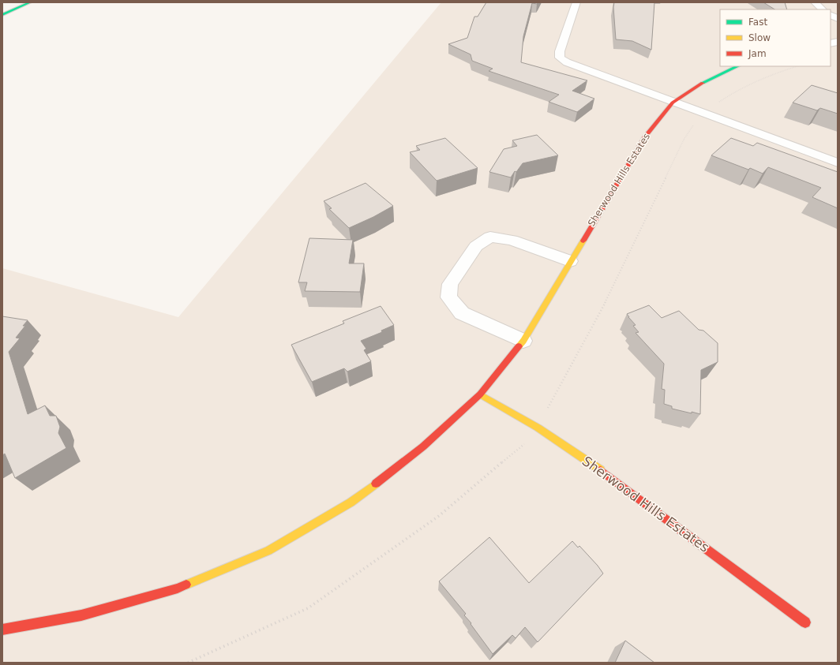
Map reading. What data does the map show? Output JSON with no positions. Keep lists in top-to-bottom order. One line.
{"streets":{"street":["Sherwood Hills Estates"]},"legend":["Fast","Slow","Jam"]}
